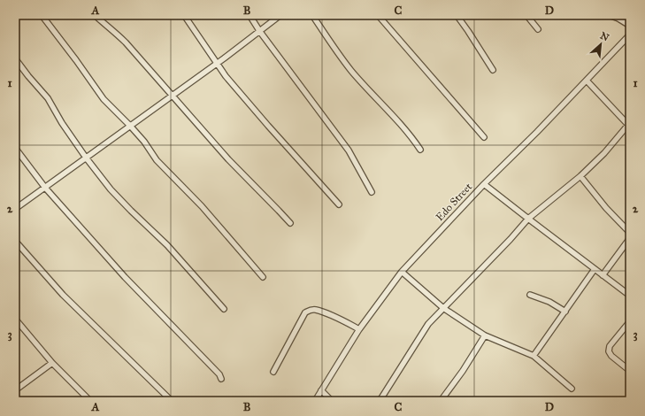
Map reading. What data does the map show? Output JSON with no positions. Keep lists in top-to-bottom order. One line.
{"streets":{"street":["Edo Street"]},"north":"top right","grid":{"columns":["A","B","C","D"],"rows":["1","2","3"]}}
